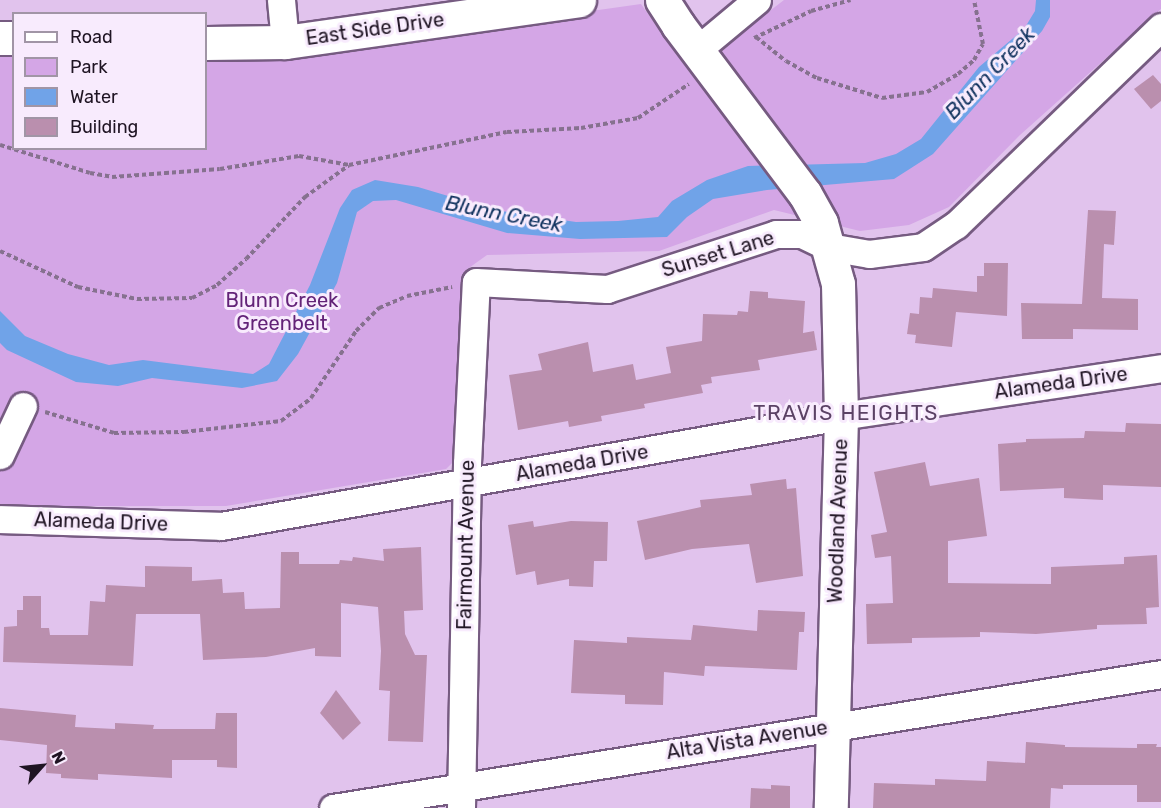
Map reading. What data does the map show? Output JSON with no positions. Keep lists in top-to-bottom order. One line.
{"streets":{"street":["East Side Drive","Sunset Lane","Alameda Drive","Woodland Avenue","Fairmount Avenue","Alta Vista Avenue"]},"crossings":[["Sunset Lane","Woodland Avenue"],["Sunset Lane","Fairmount Avenue"],["Alameda Drive","Woodland Avenue"],["Alameda Drive","Fairmount Avenue"],["Woodland Avenue","Alta Vista Avenue"],["Fairmount Avenue","Alta Vista Avenue"]],"districts":["TRAVIS HEIGHTS"],"water":["Blunn Creek"],"parks":["Blunn Creek Greenbelt"],"legend":["Road","Park","Water","Building"],"north":"top right"}
